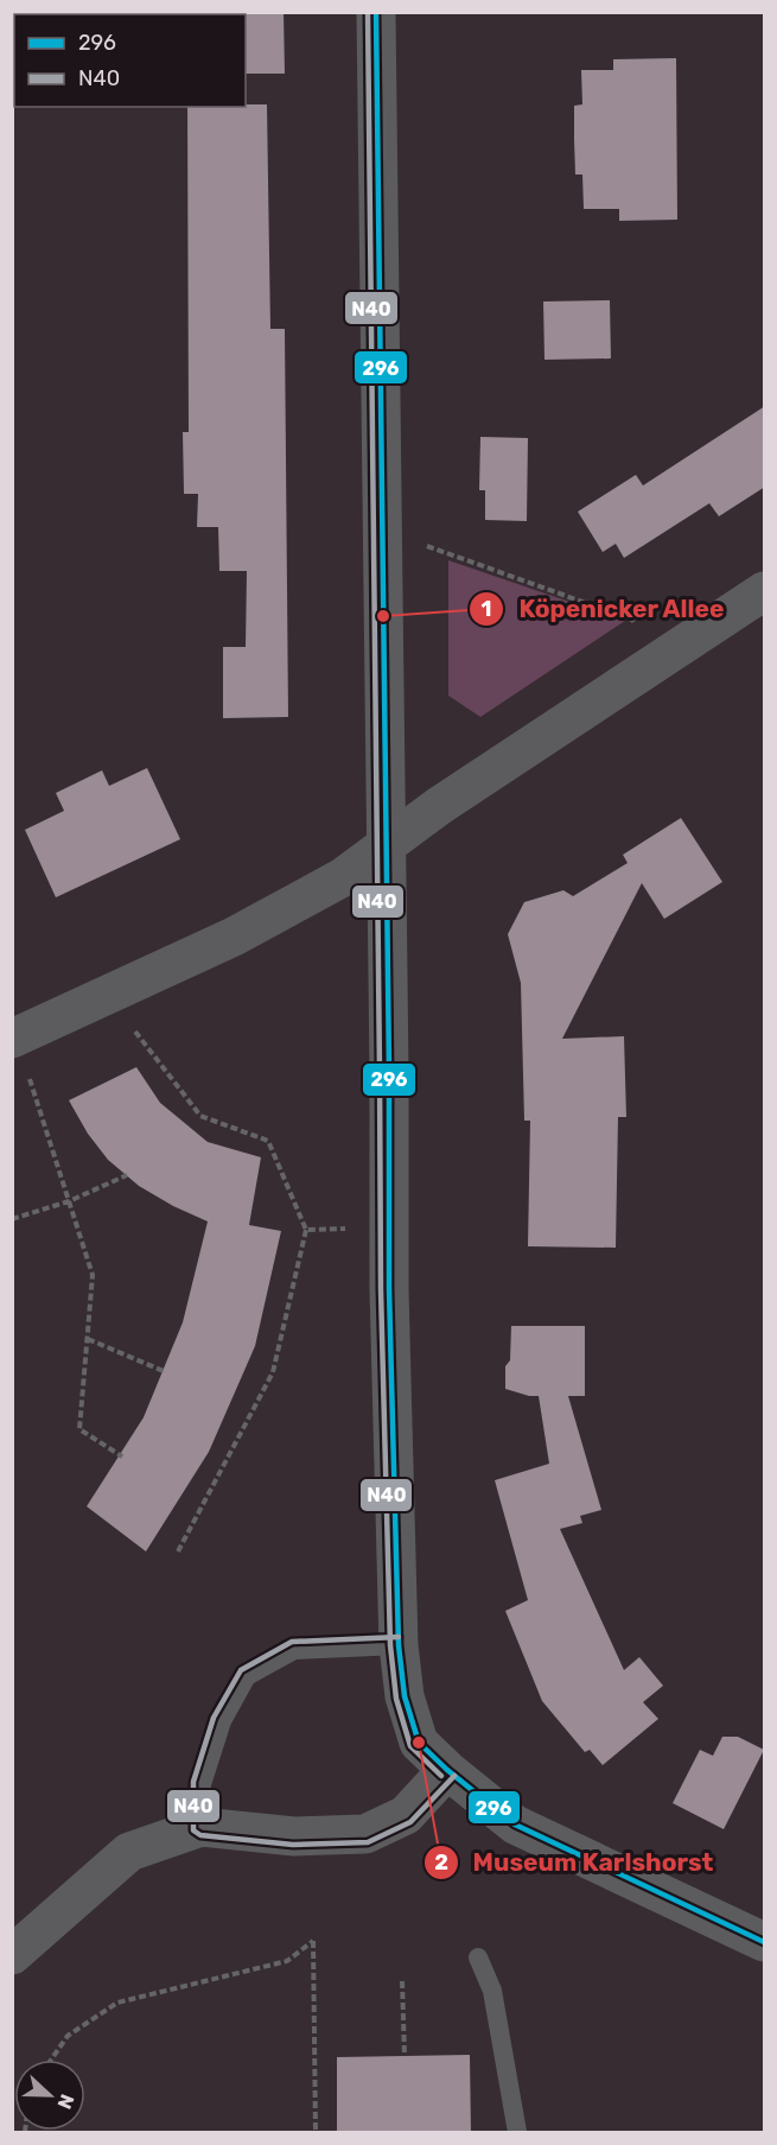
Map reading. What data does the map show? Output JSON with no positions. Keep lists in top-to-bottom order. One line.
{"places":["Köpenicker Allee","Museum Karlshorst"],"lines":["transit line 296","transit line N40"],"legend":["296","N40"],"north":"right"}
